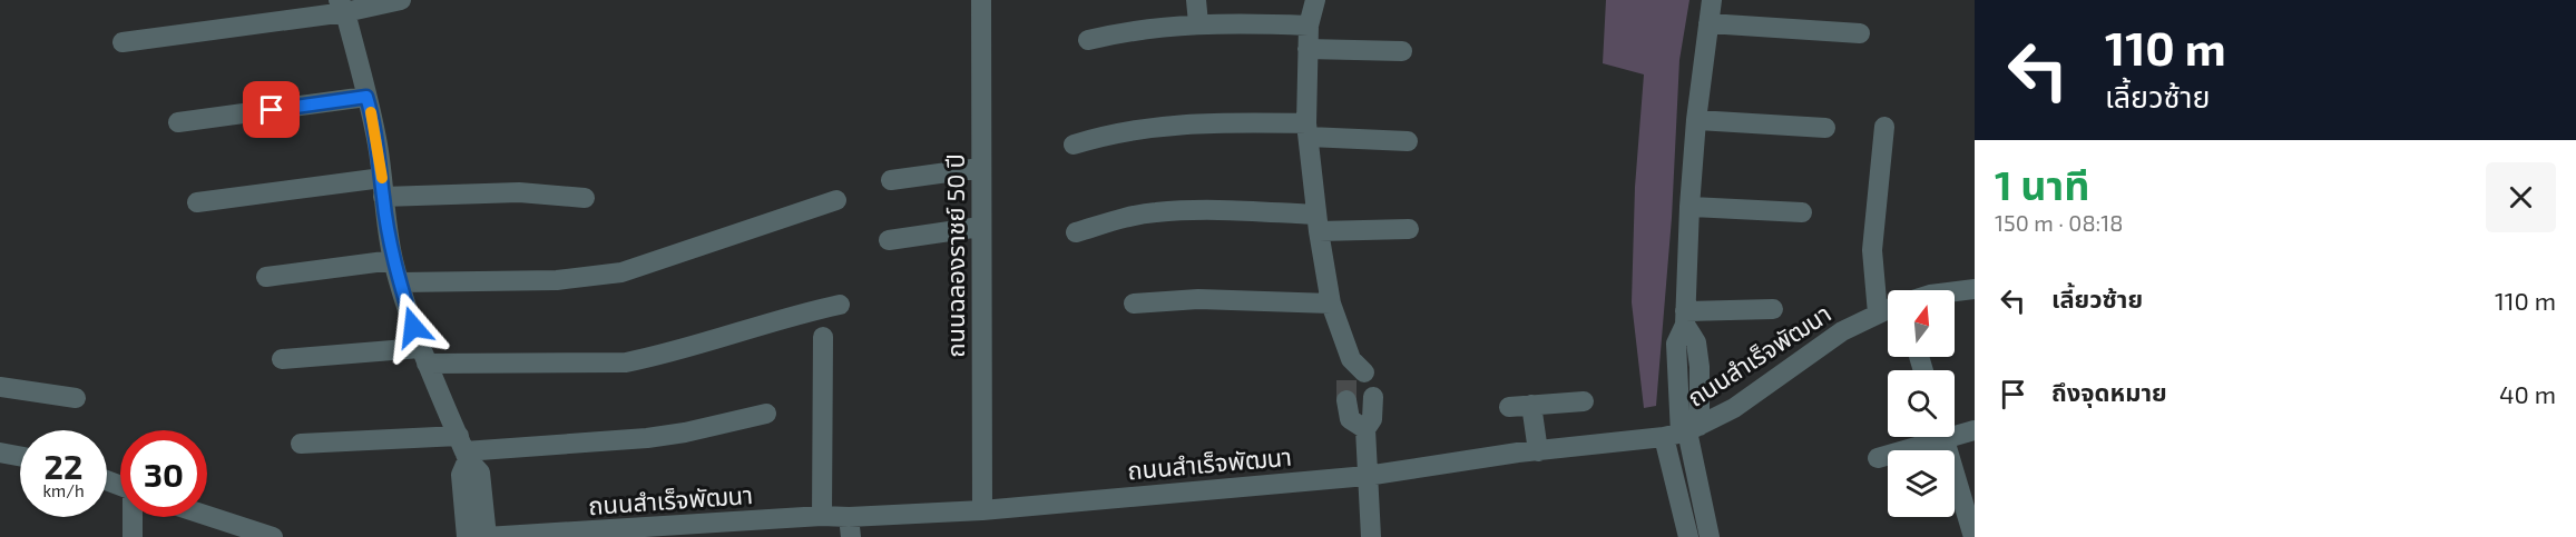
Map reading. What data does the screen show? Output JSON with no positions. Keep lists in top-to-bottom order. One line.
{"streets":{"street":["ถนนฉลองราชย์ 50 ปี","ถนนสำเร็จพัฒนา"]},"crossings":[["ถนนฉลองราชย์ 50 ปี","ถนนสำเร็จพัฒนา"]],"north":"top","page":{"turn":["110 m","เลี้ยวซ้าย"],"heading":["1 นาที","150 m · 08:18"],"list":[{"name":"เลี้ยวซ้าย","value":"110 m"},{"name":"ถึงจุดหมาย","value":"40 m"}],"speed":"22 km/h","limit":"30"}}
